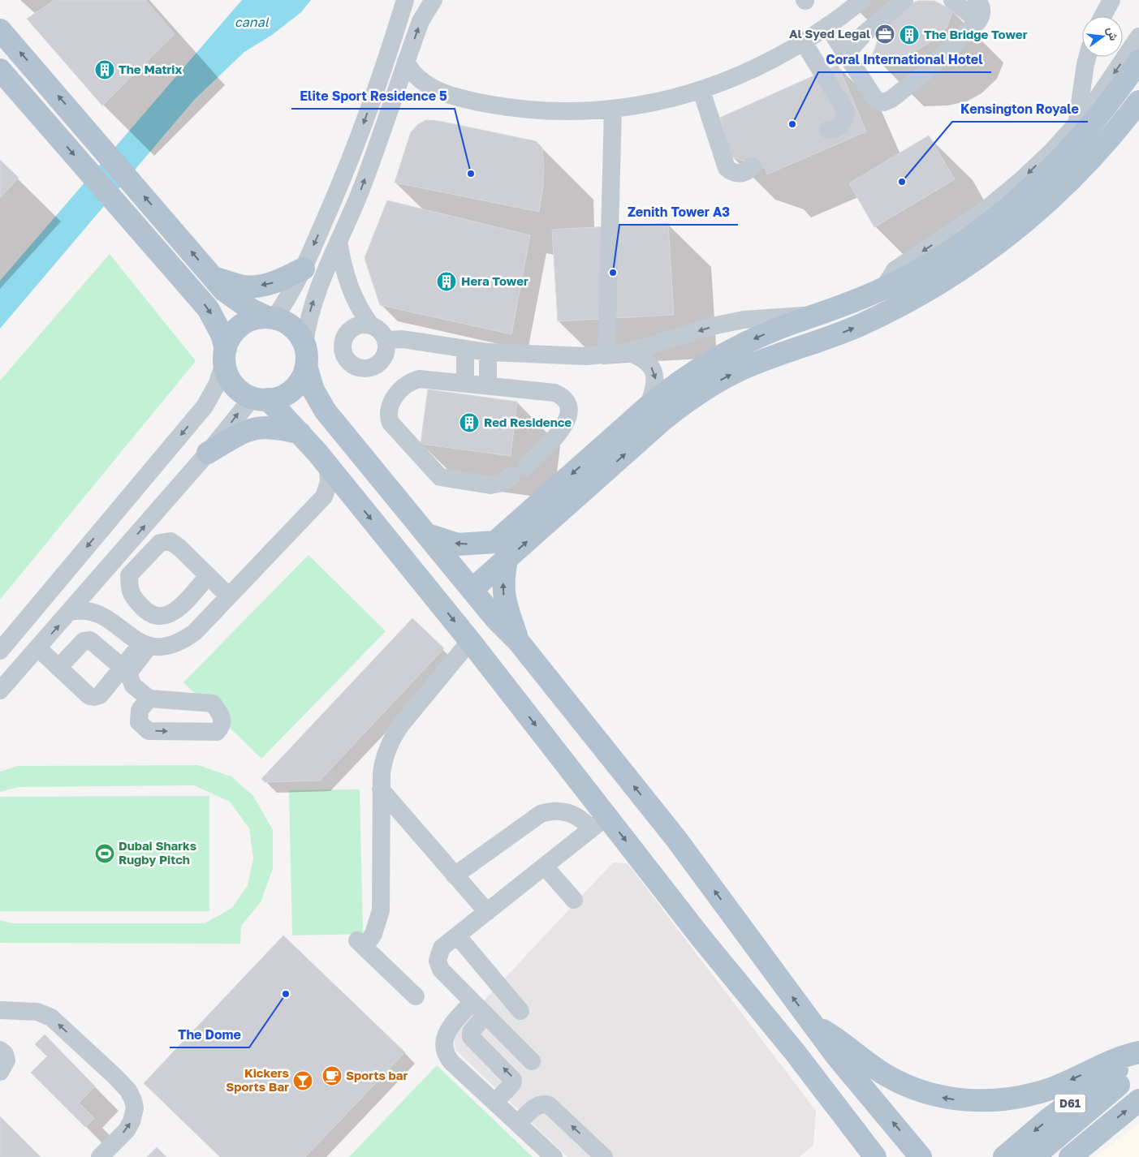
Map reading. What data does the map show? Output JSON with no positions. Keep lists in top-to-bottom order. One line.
{"streets":{"main road":["D61"]},"water":["canal"],"places":{"office":["Al Syed Legal"],"building":["The Bridge Tower","The Matrix","Hera Tower","Red Residence"],"other":["Coral International Hotel","Elite Sport Residence 5","Kensington Royale","Zenith Tower A3","The Dome"],"sports":["Dubai Sharks Rugby Pitch"],"cafe":["Sports bar"],"bar":["Kickers Sports Bar"]},"north":"right"}
